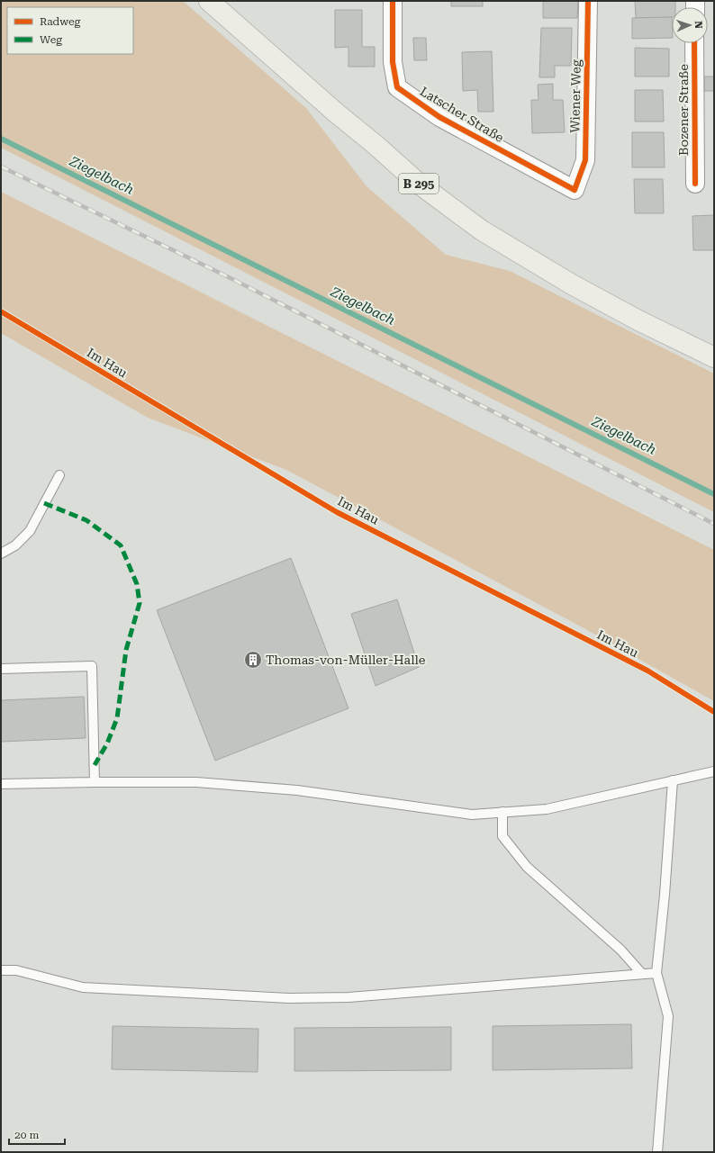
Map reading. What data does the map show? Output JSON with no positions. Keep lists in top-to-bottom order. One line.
{"streets":{"main road":["B 295"],"street":["Wiener Weg","Bozener Straße","Latscher Straße"],"cycle path":["Im Hau"]},"crossings":[["Wiener Weg","Latscher Straße"]],"water":["Ziegelbach"],"places":{"building":["Thomas-von-Müller-Halle"]},"legend":["Radweg","Weg"],"scale_bar":"20 m","north":"right"}
